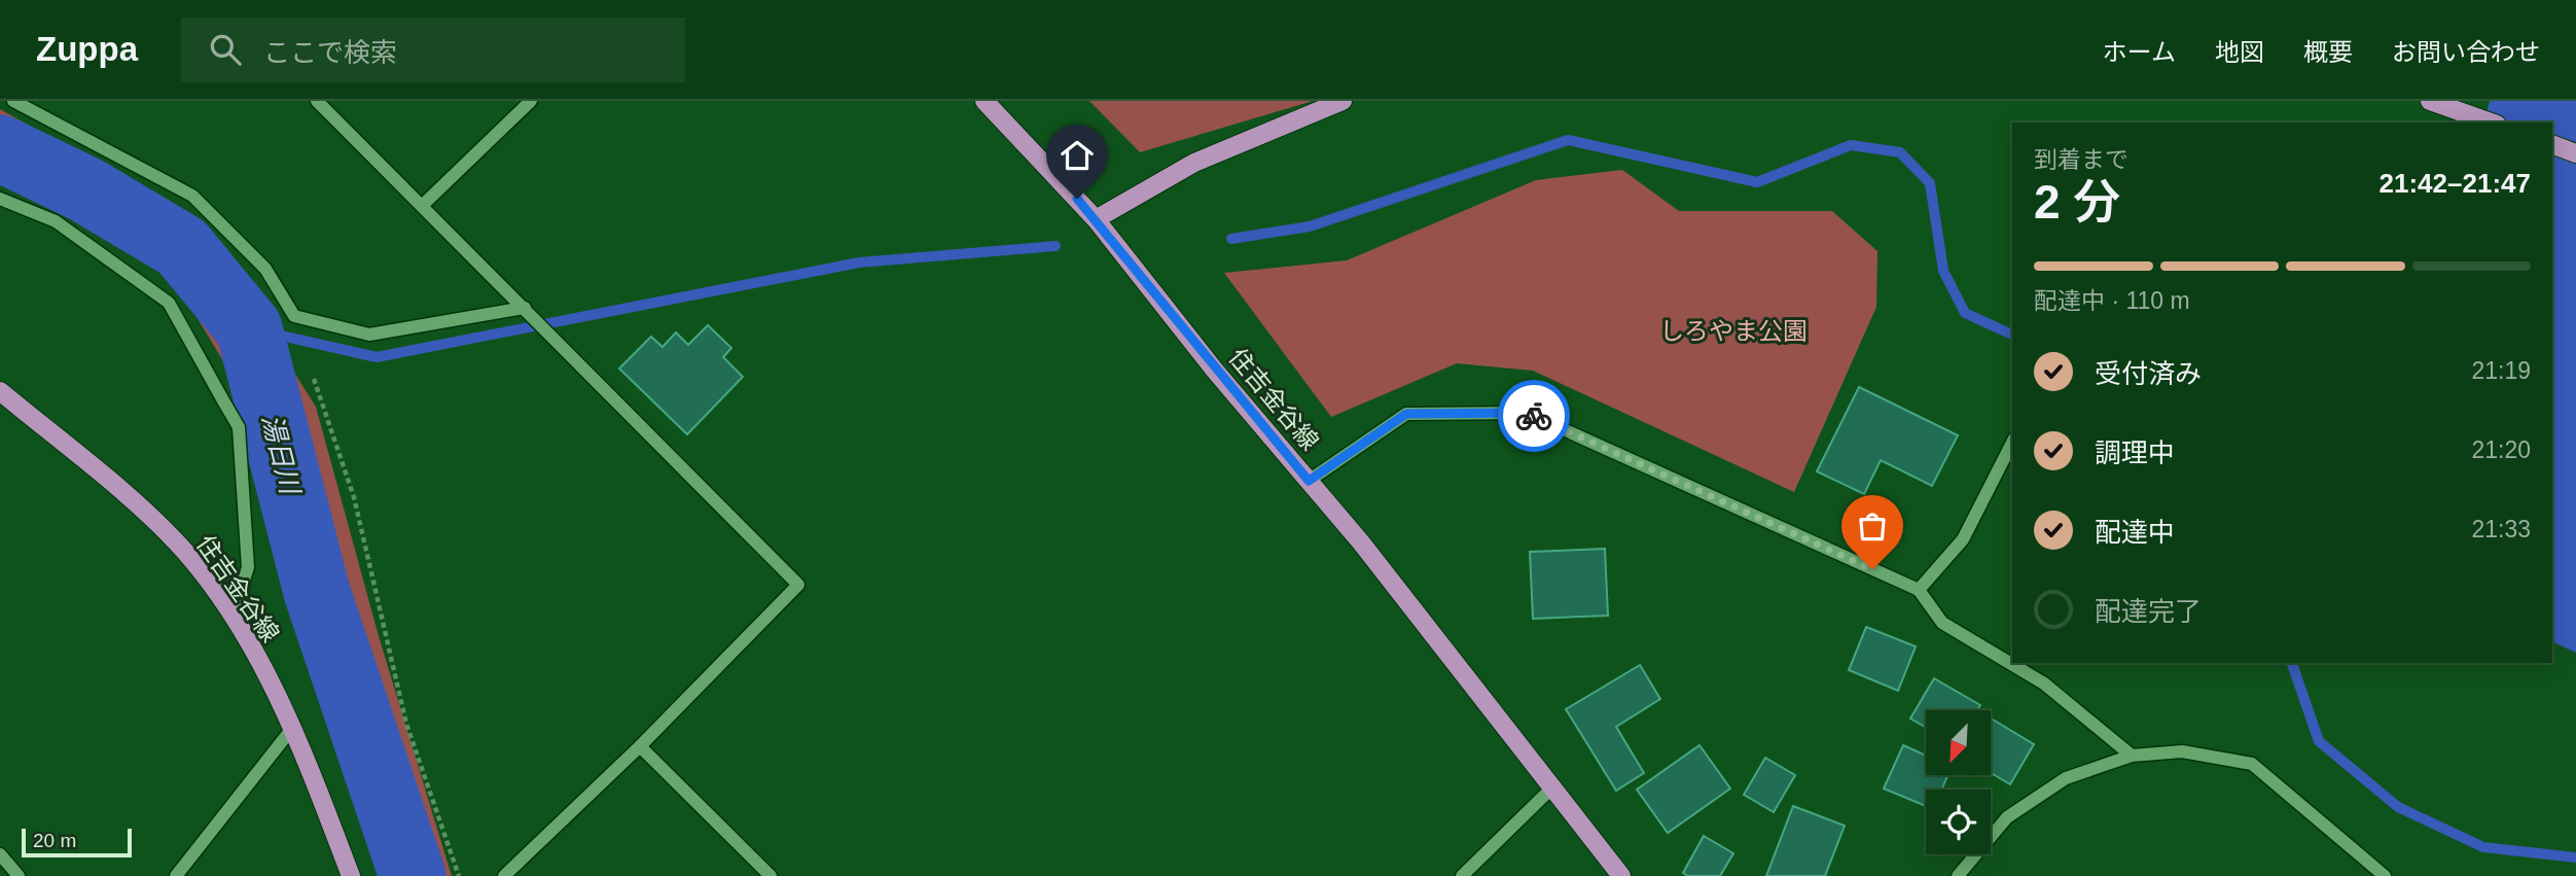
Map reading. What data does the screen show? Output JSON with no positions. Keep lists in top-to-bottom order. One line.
{"streets":{"main road":["住吉金谷線"]},"water":["湯日川"],"parks":["しろやま公園"],"scale_bar":"20 m","north":"bottom left","page":{"header":"Zuppa","search":"ここで検索","nav":["ホーム","地図","概要","お問い合わせ"],"heading":["2 分","到着まで","21:42–21:47"],"bar":"配達中 · 110 m","list":[["受付済み","21:19"],["調理中","21:20"],["配達中","21:33"],"配達完了"],"scale":"20 m"}}
